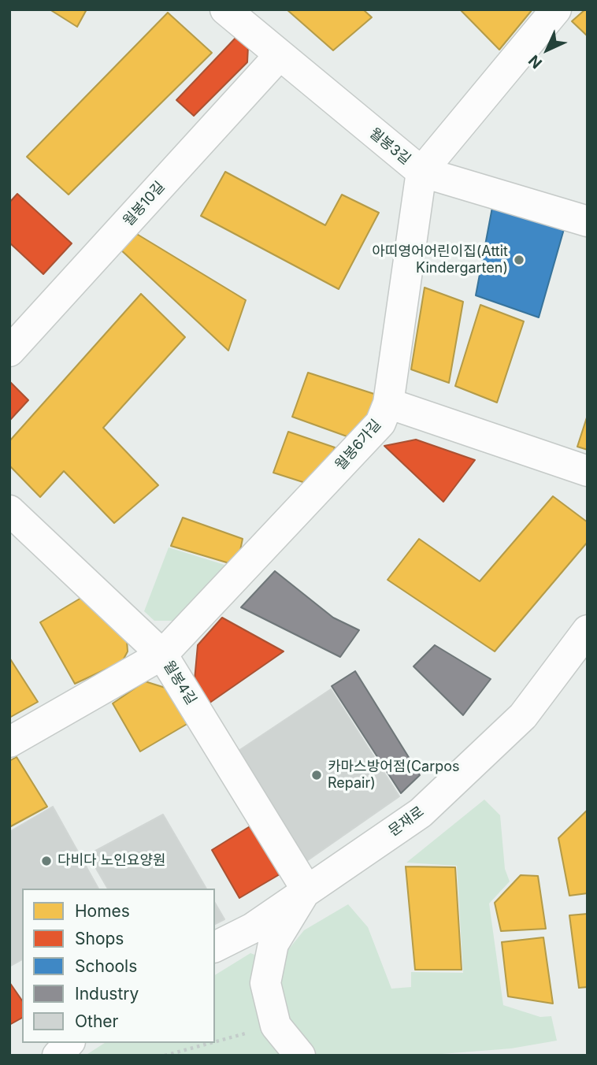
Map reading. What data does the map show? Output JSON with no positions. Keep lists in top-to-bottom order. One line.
{"streets":{"street":["월봉3길","월봉10길","월봉6가길","월봉4길","문재로"]},"crossings":[["월봉3길","월봉10길"],["월봉3길","월봉6가길"],["월봉6가길","월봉4길"],["월봉4길","문재로"]],"places":["아띠영어어린이집(Attit Kindergarten)","카마스방어점(Carpos Repair)","다비다 노인요양원"],"legend":["Homes","Shops","Schools","Industry","Other"],"north":"bottom left"}
